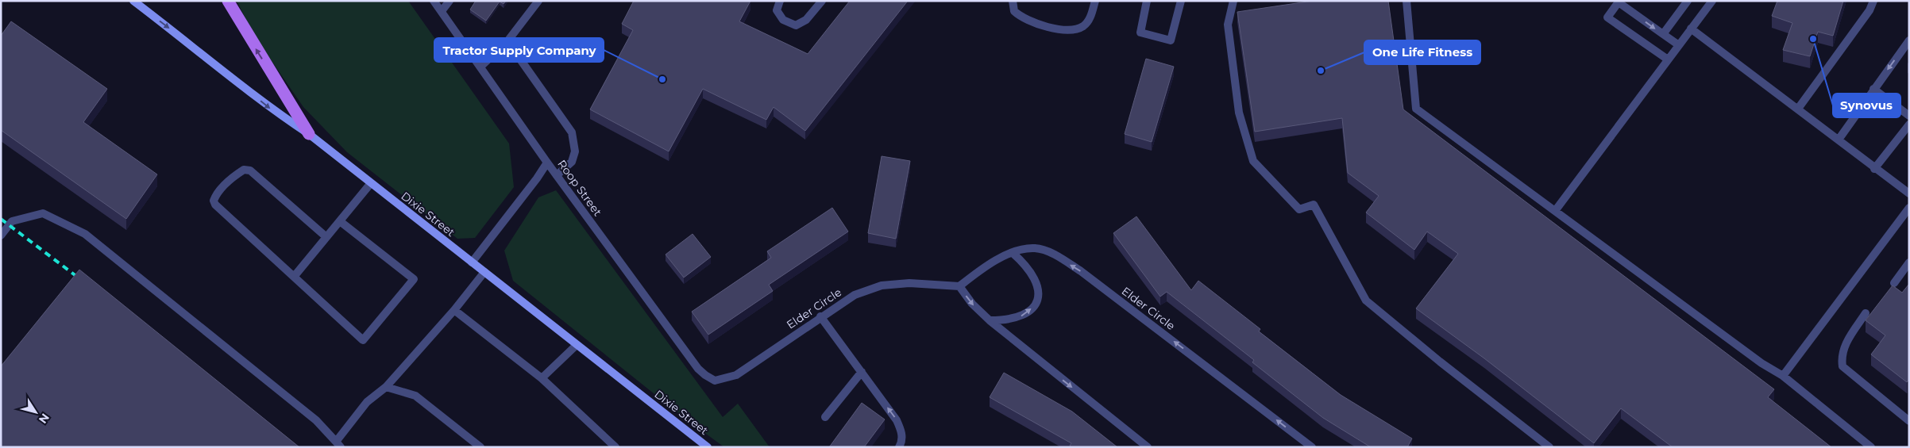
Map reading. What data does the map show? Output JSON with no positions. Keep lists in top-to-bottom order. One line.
{"streets":{"street":["Roop Street","Dixie Street","Elder Circle"]},"crossings":[["Roop Street","Elder Circle"]],"one_way":["Elder Circle"],"places":["Synovus","One Life Fitness","Tractor Supply Company"],"north":"bottom right"}
